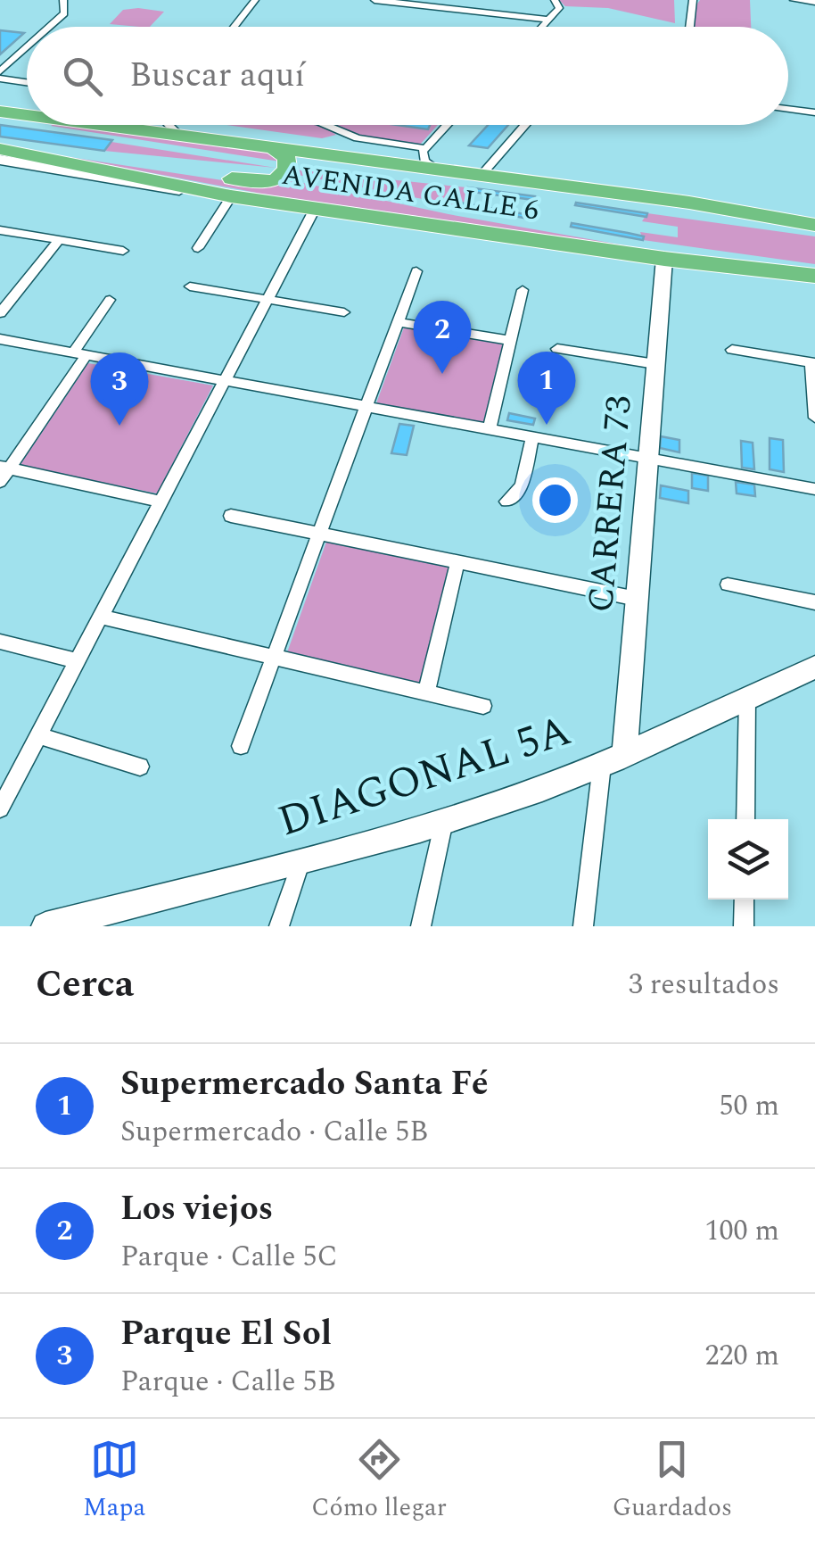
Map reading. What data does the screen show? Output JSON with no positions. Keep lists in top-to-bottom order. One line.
{"streets":{"highway":["AVENIDA CALLE 6"],"street":["CARRERA 73","DIAGONAL 5A"]},"crossings":[["AVENIDA CALLE 6","CARRERA 73"],["CARRERA 73","DIAGONAL 5A"]],"page":{"search":"Buscar aquí","pins":["2","1","3"],"heading":["Cerca","3 resultados"],"list":[{"mark":"1","name":"Supermercado Santa Fé","note":"Supermercado · Calle 5B","value":"50 m"},{"mark":"2","name":"Los viejos","note":"Parque · Calle 5C","value":"100 m"},{"mark":"3","name":"Parque El Sol","note":"Parque · Calle 5B","value":"220 m"}],"nav":["Mapa","Cómo llegar","Guardados"]}}
